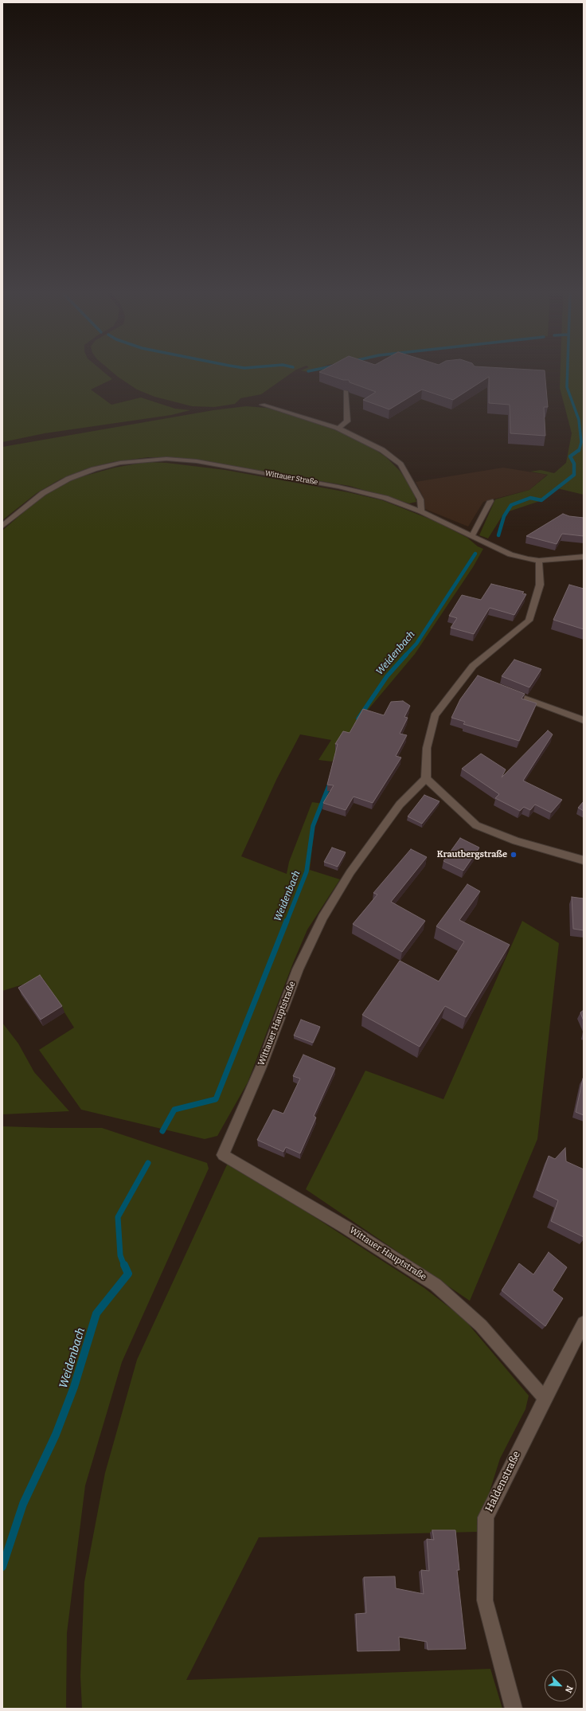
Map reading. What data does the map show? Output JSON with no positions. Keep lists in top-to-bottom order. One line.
{"streets":{"street":["Wittauer Straße","Wittauer Hauptstraße","Haldenstraße"]},"crossings":[["Wittauer Hauptstraße","Haldenstraße"]],"water":["Weidenbach"],"places":["Krautbergstraße"],"north":"bottom right"}
